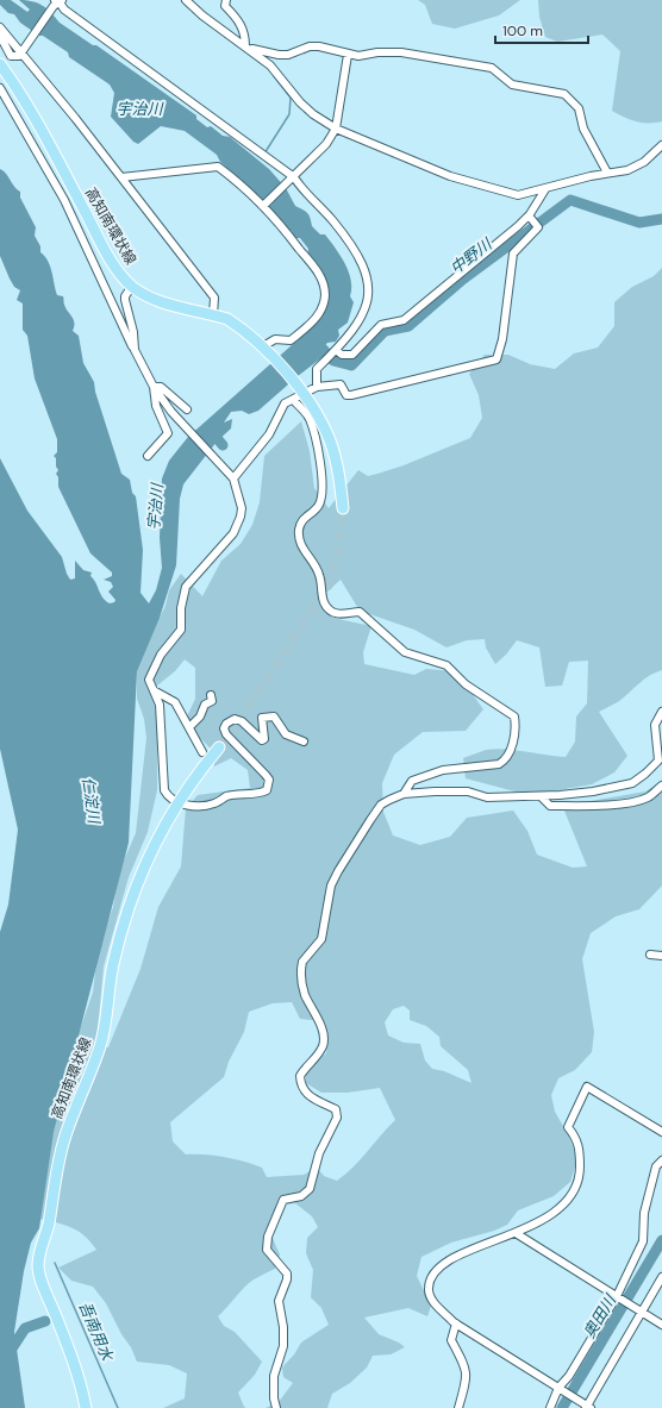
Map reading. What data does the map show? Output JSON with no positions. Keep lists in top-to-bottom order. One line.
{"streets":{"main road":["高知南環状線"]},"water":["宇治川","中野川","仁淀川","奥田川","吾南用水"],"scale_bar":"100 m"}
